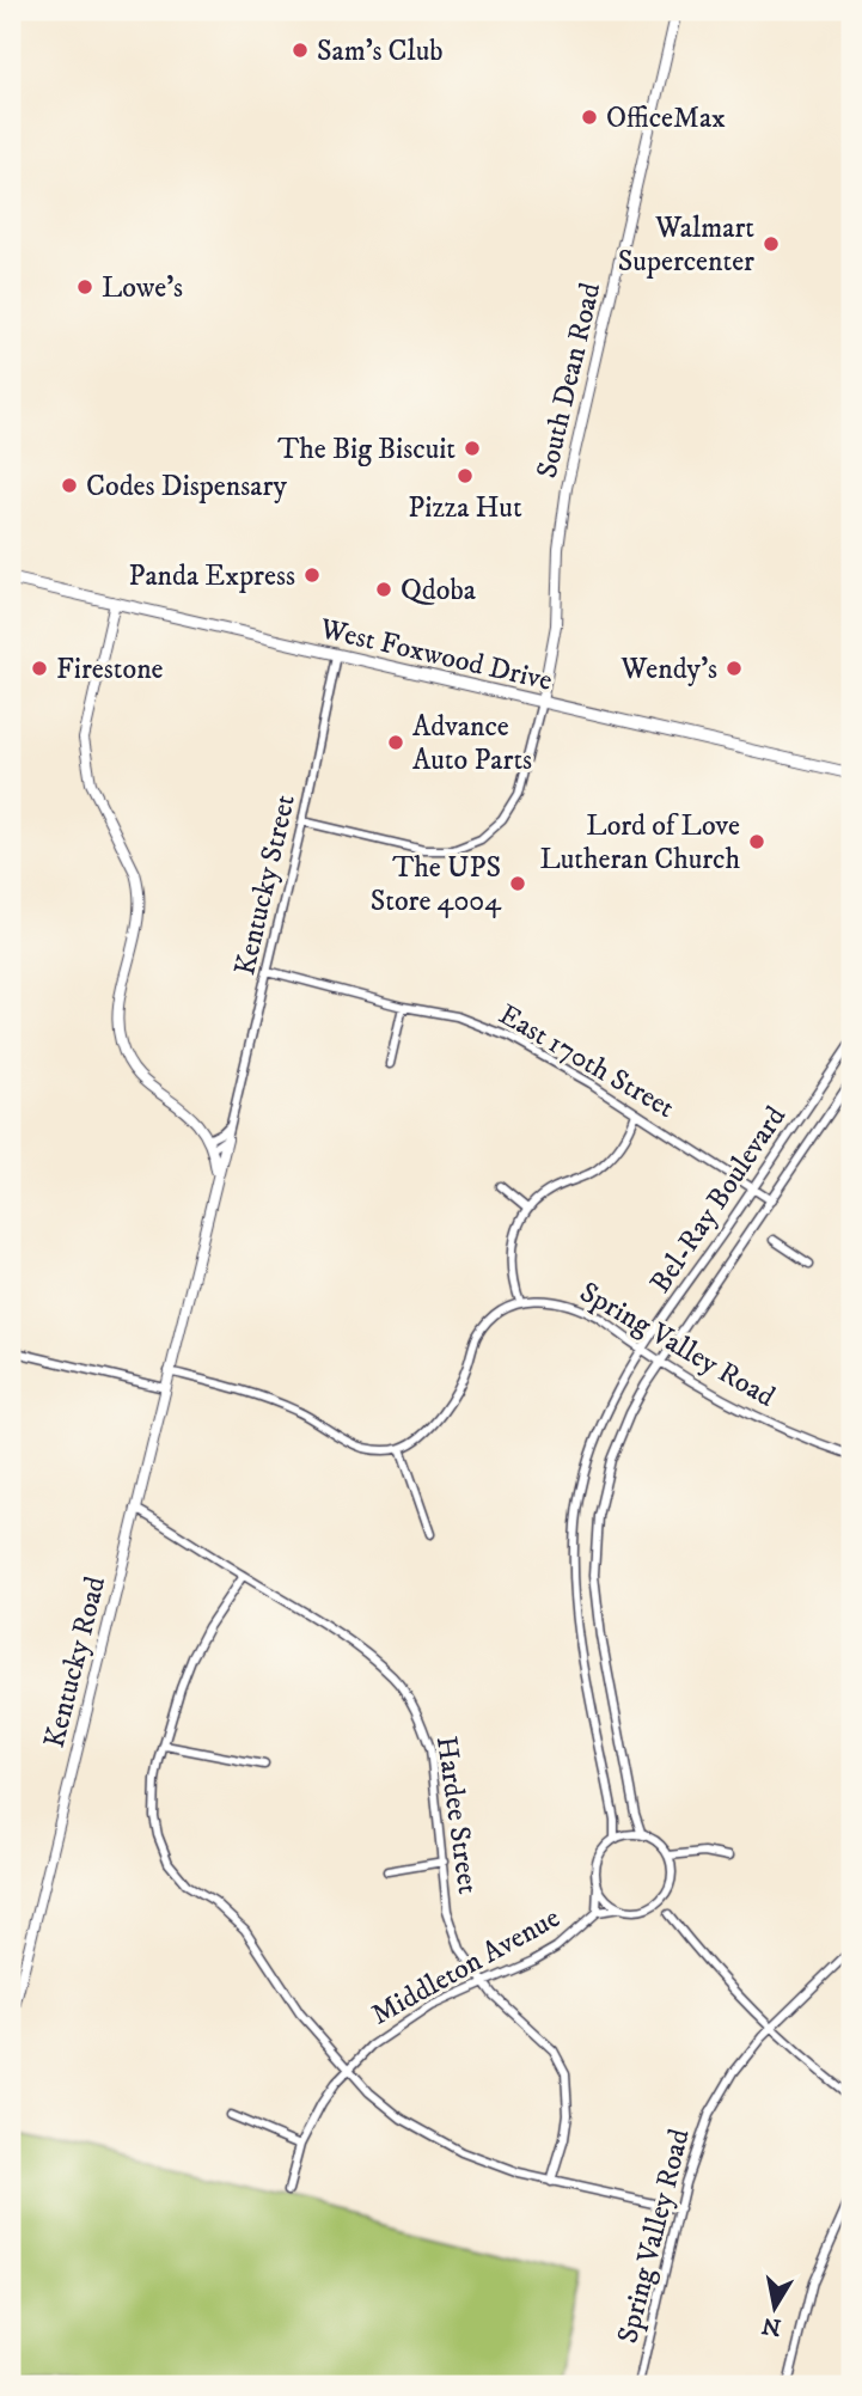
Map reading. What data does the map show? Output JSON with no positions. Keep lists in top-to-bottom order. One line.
{"streets":{"main road":["West Foxwood Drive"],"street":["South Dean Road","Kentucky Street","East 170th Street","Bel-Ray Boulevard","Spring Valley Road","Kentucky Road","Hardee Street","Middleton Avenue"]},"crossings":[["South Dean Road","West Foxwood Drive"],["West Foxwood Drive","Kentucky Street"],["Kentucky Street","East 170th Street"],["East 170th Street","Bel-Ray Boulevard"],["Bel-Ray Boulevard","Spring Valley Road"],["Kentucky Road","Hardee Street"],["Hardee Street","Middleton Avenue"]],"places":["Sam's Club","OfficeMax","Walmart Supercenter","Lowe's","The Big Biscuit","Pizza Hut","Codes Dispensary","Panda Express","Qdoba","Firestone","Wendy's","Advance Auto Parts","Lord of Love Lutheran Church","The UPS Store 4004"],"north":"bottom"}
